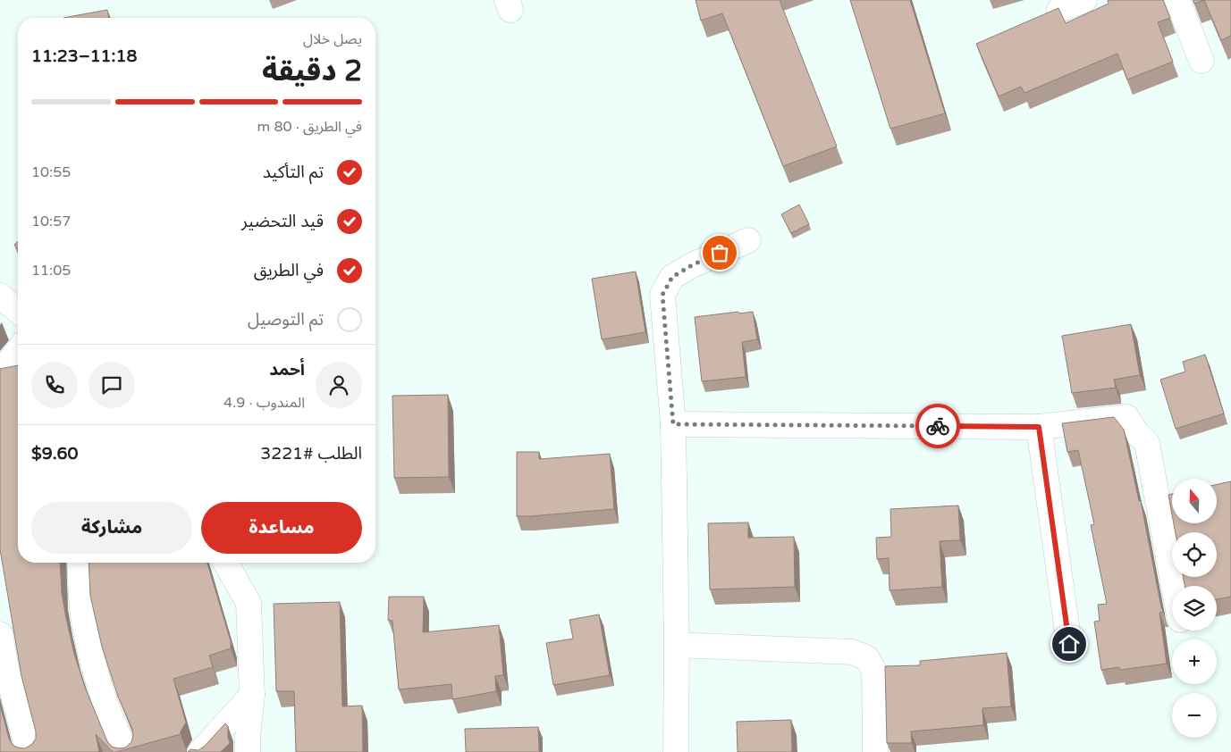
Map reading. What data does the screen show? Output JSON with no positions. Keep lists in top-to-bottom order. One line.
{"north":"top","page":{"heading":["2 دقيقة","يصل خلال","11:18–11:23"],"panel":["أحمد","المندوب · 4.9","الطلب #3221","$9.60"],"bar":"في الطريق · 80 m","list":[["تم التأكيد","10:55"],["قيد التحضير","10:57"],["في الطريق","11:05"],"تم التوصيل"],"map_buttons":["+","−"],"buttons":["مساعدة","مشاركة"]}}
